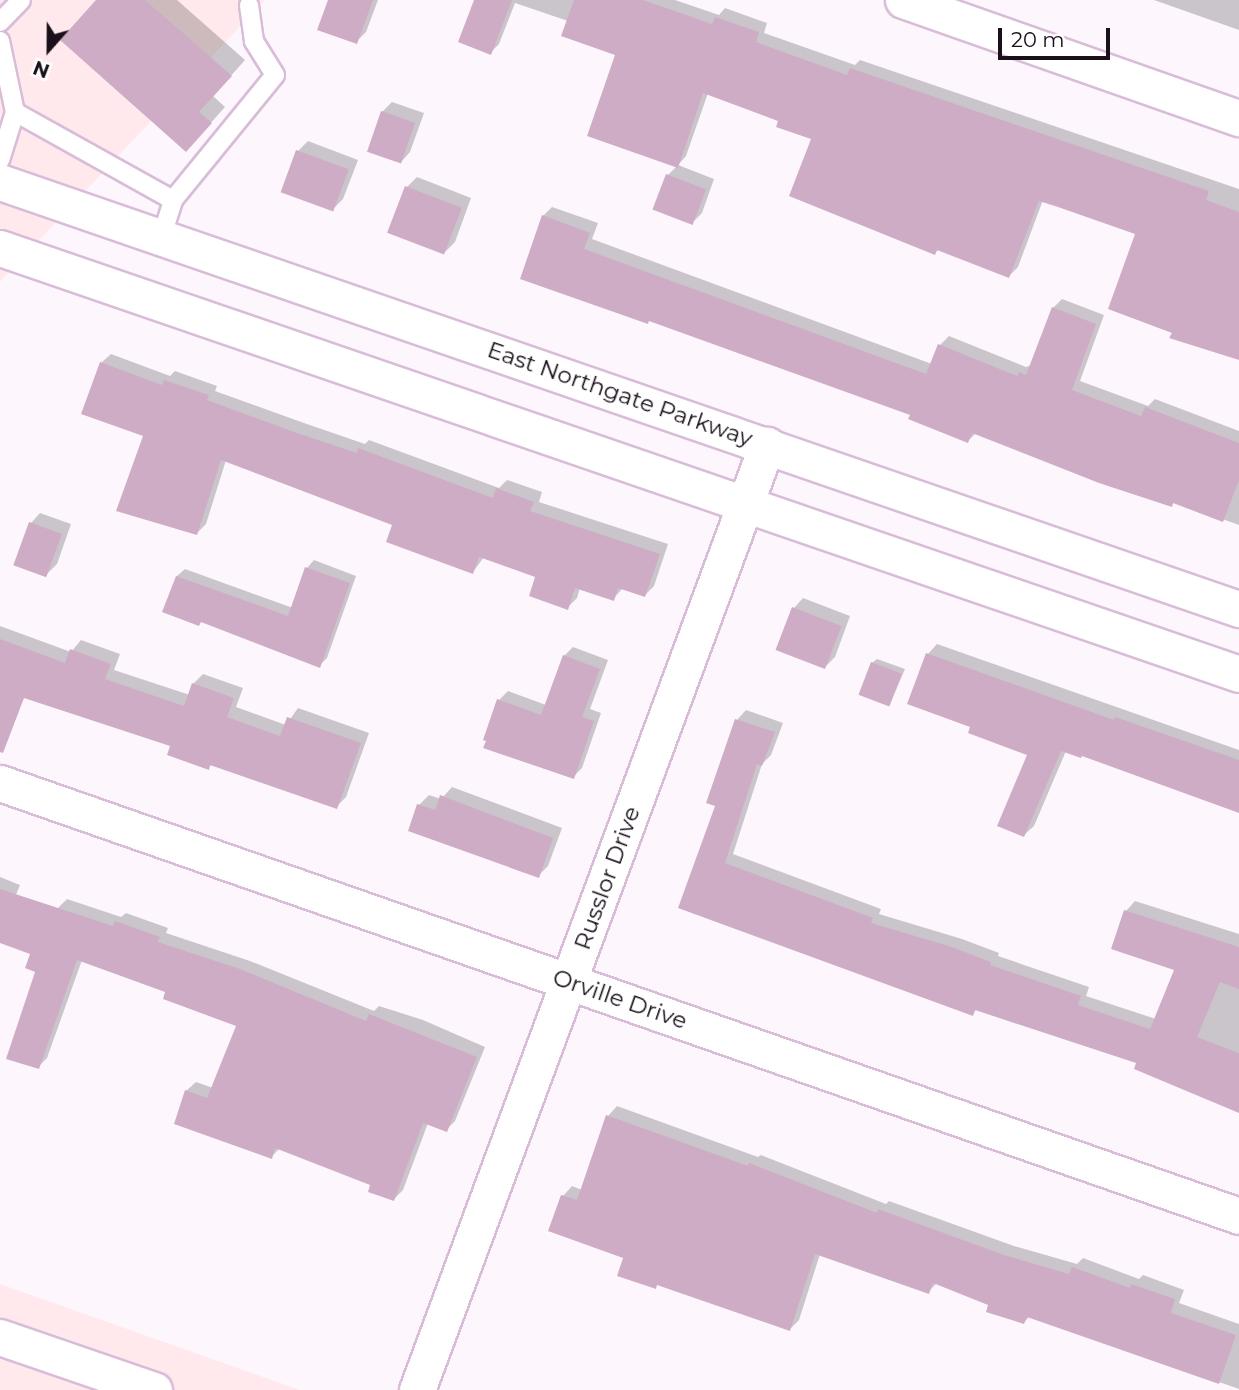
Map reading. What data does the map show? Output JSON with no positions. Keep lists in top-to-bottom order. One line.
{"streets":{"street":["East Northgate Parkway","Russlor Drive","Orville Drive"]},"crossings":[["East Northgate Parkway","Russlor Drive"],["Russlor Drive","Orville Drive"]],"scale_bar":"20 m","north":"bottom"}
